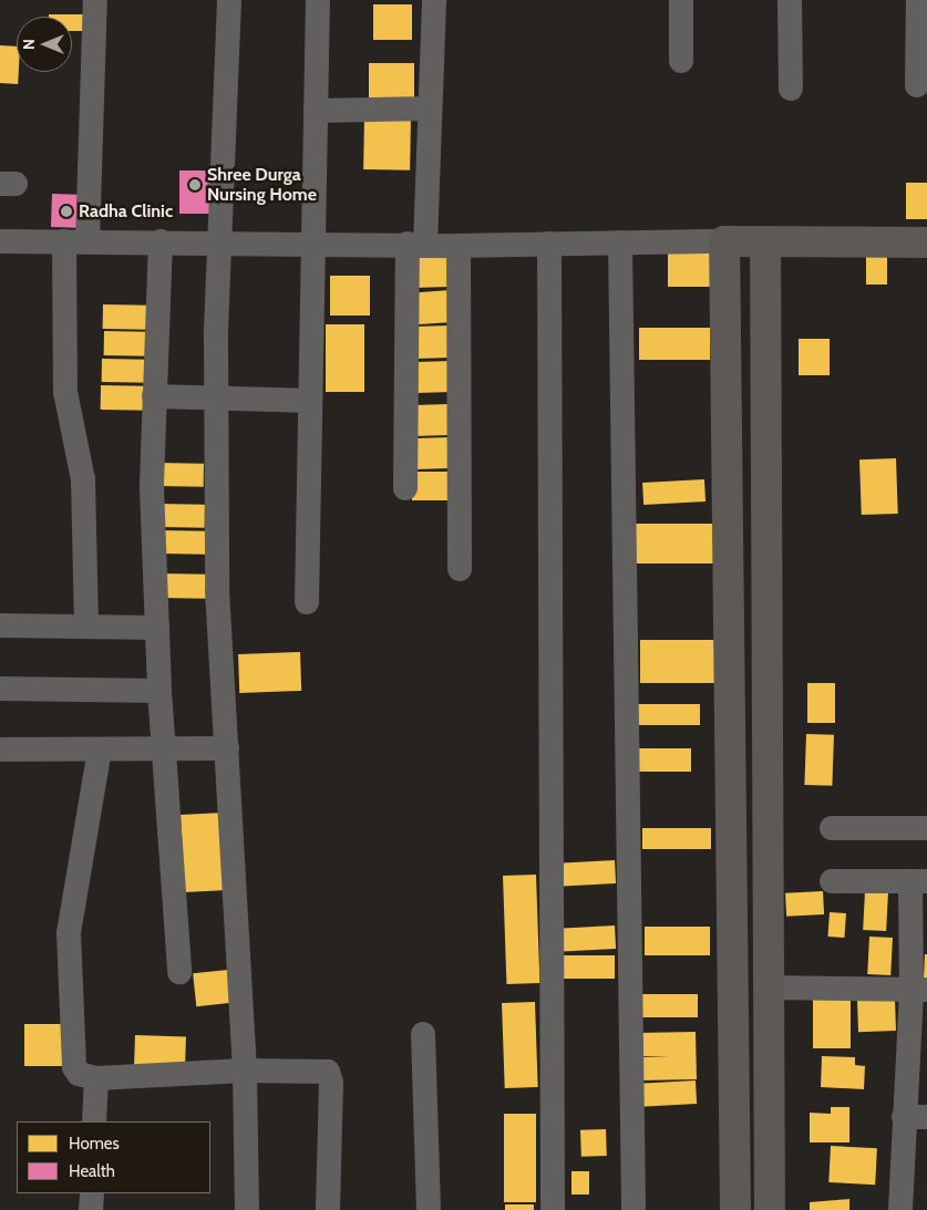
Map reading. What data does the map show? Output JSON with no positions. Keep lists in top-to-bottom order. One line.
{"places":["Shree Durga Nursing Home","Radha Clinic"],"legend":["Homes","Health"],"north":"left"}
